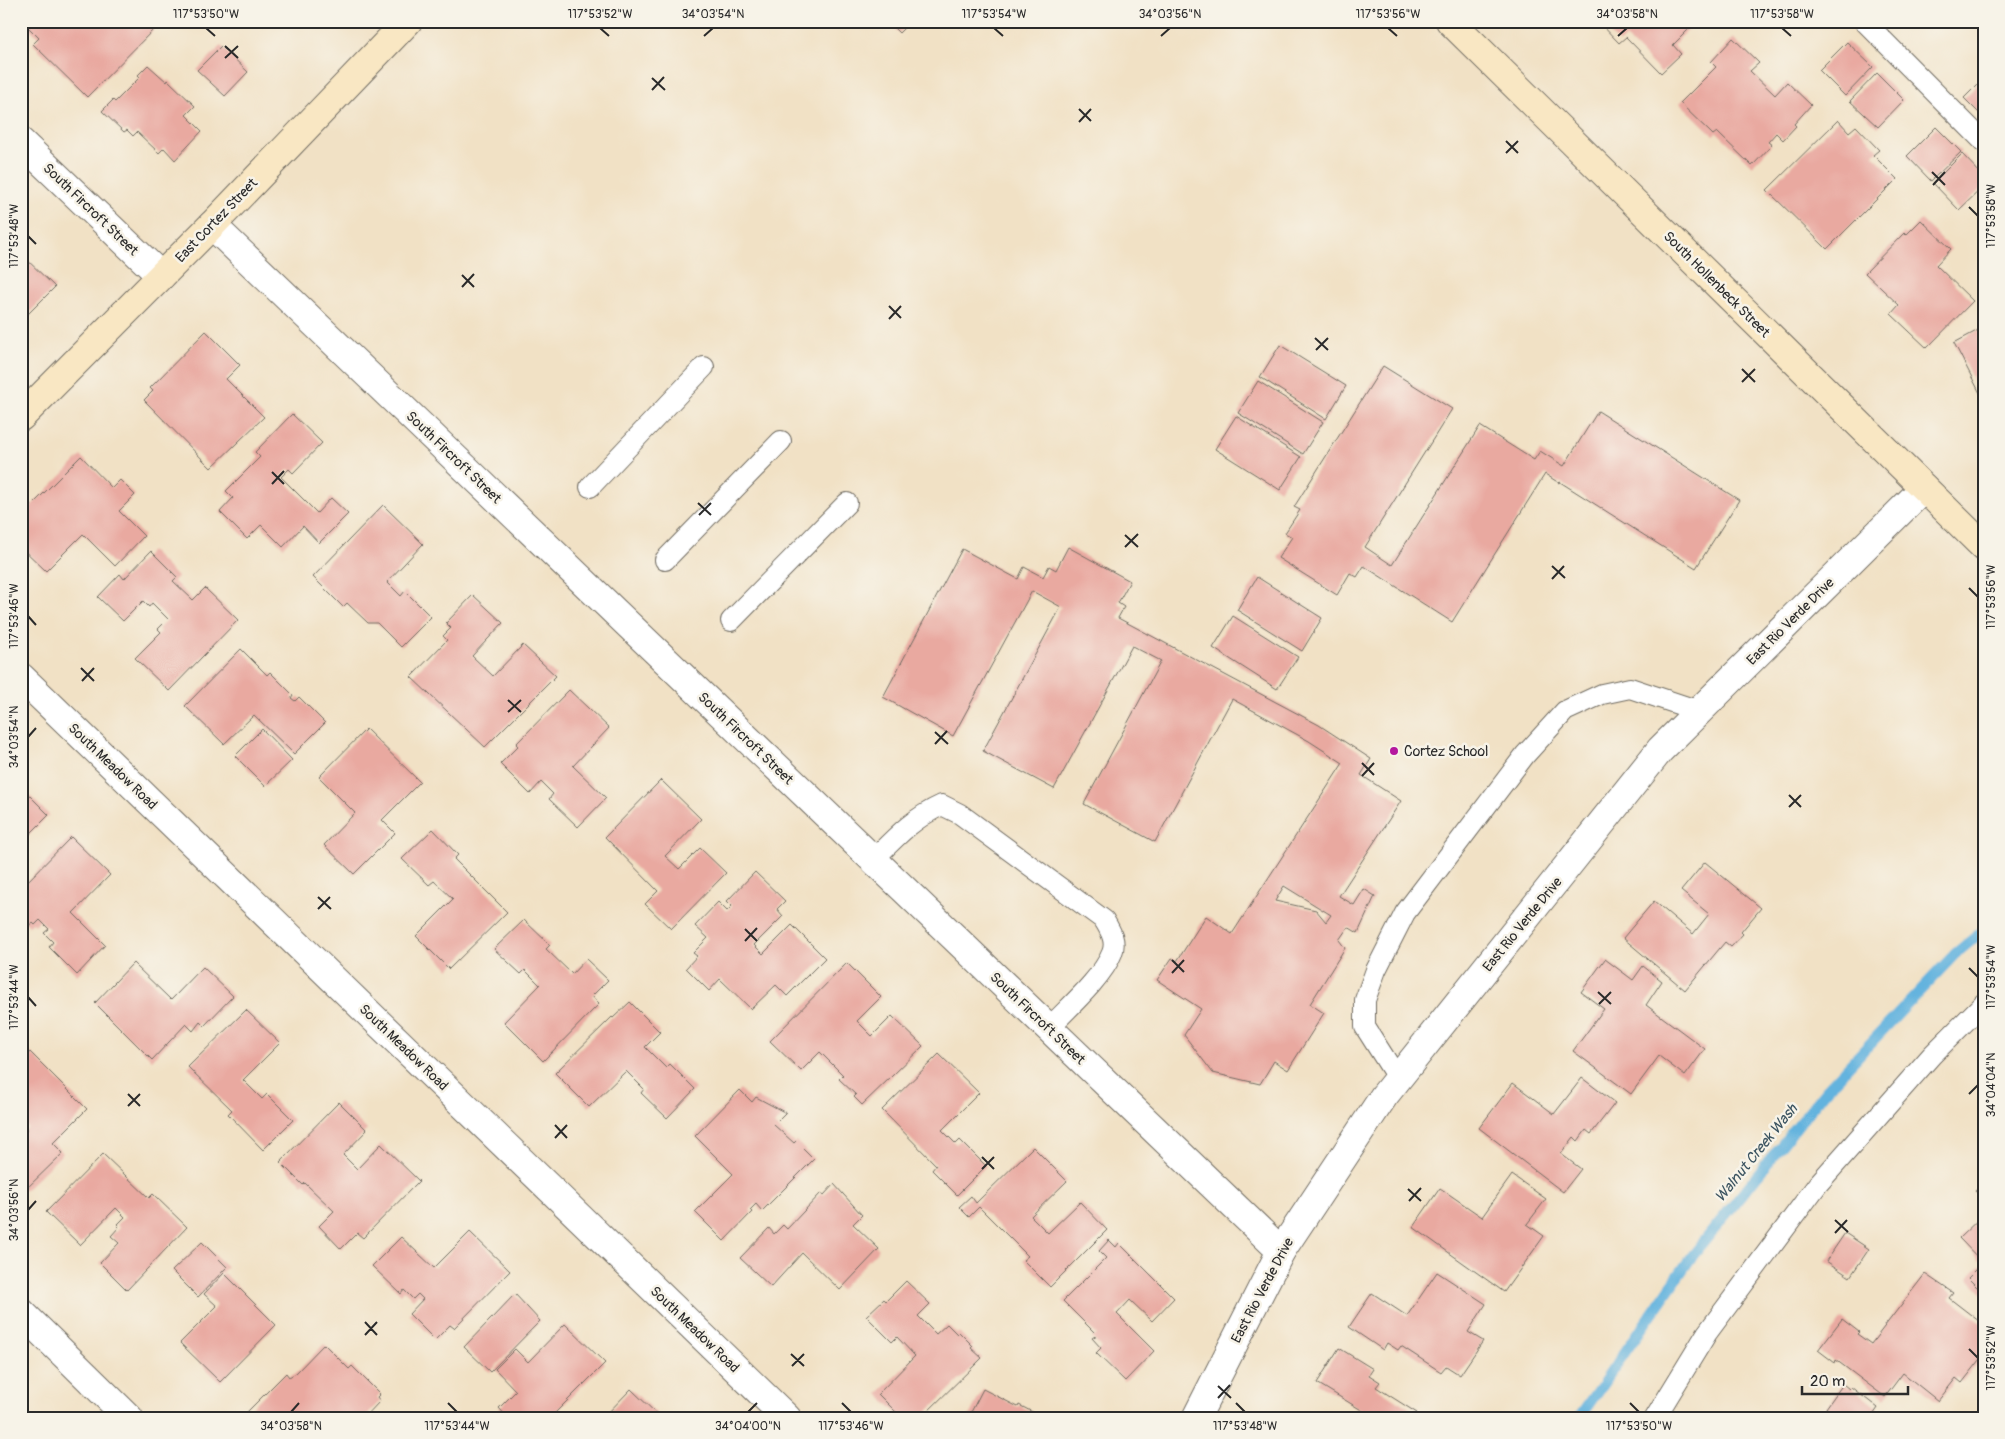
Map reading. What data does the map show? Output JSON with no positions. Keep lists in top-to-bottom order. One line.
{"streets":{"street":["South Fircroft Street","East Cortez Street","South Hollenbeck Street","East Rio Verde Drive","South Meadow Road"]},"crossings":[["South Fircroft Street","East Cortez Street"],["South Fircroft Street","East Rio Verde Drive"],["South Hollenbeck Street","East Rio Verde Drive"]],"water":["Walnut Creek Wash"],"places":["Cortez School"],"scale_bar":"20 m","coordinates":["117°53'50\"W","117°53'52\"W","34°03'54\"N","117°53'54\"W","34°03'56\"N","117°53'56\"W","34°03'58\"N","117°53'58\"W","117°53'48\"W","117°53'46\"W","117°53'44\"W","34°04'04\"N","34°04'00\"N"]}
